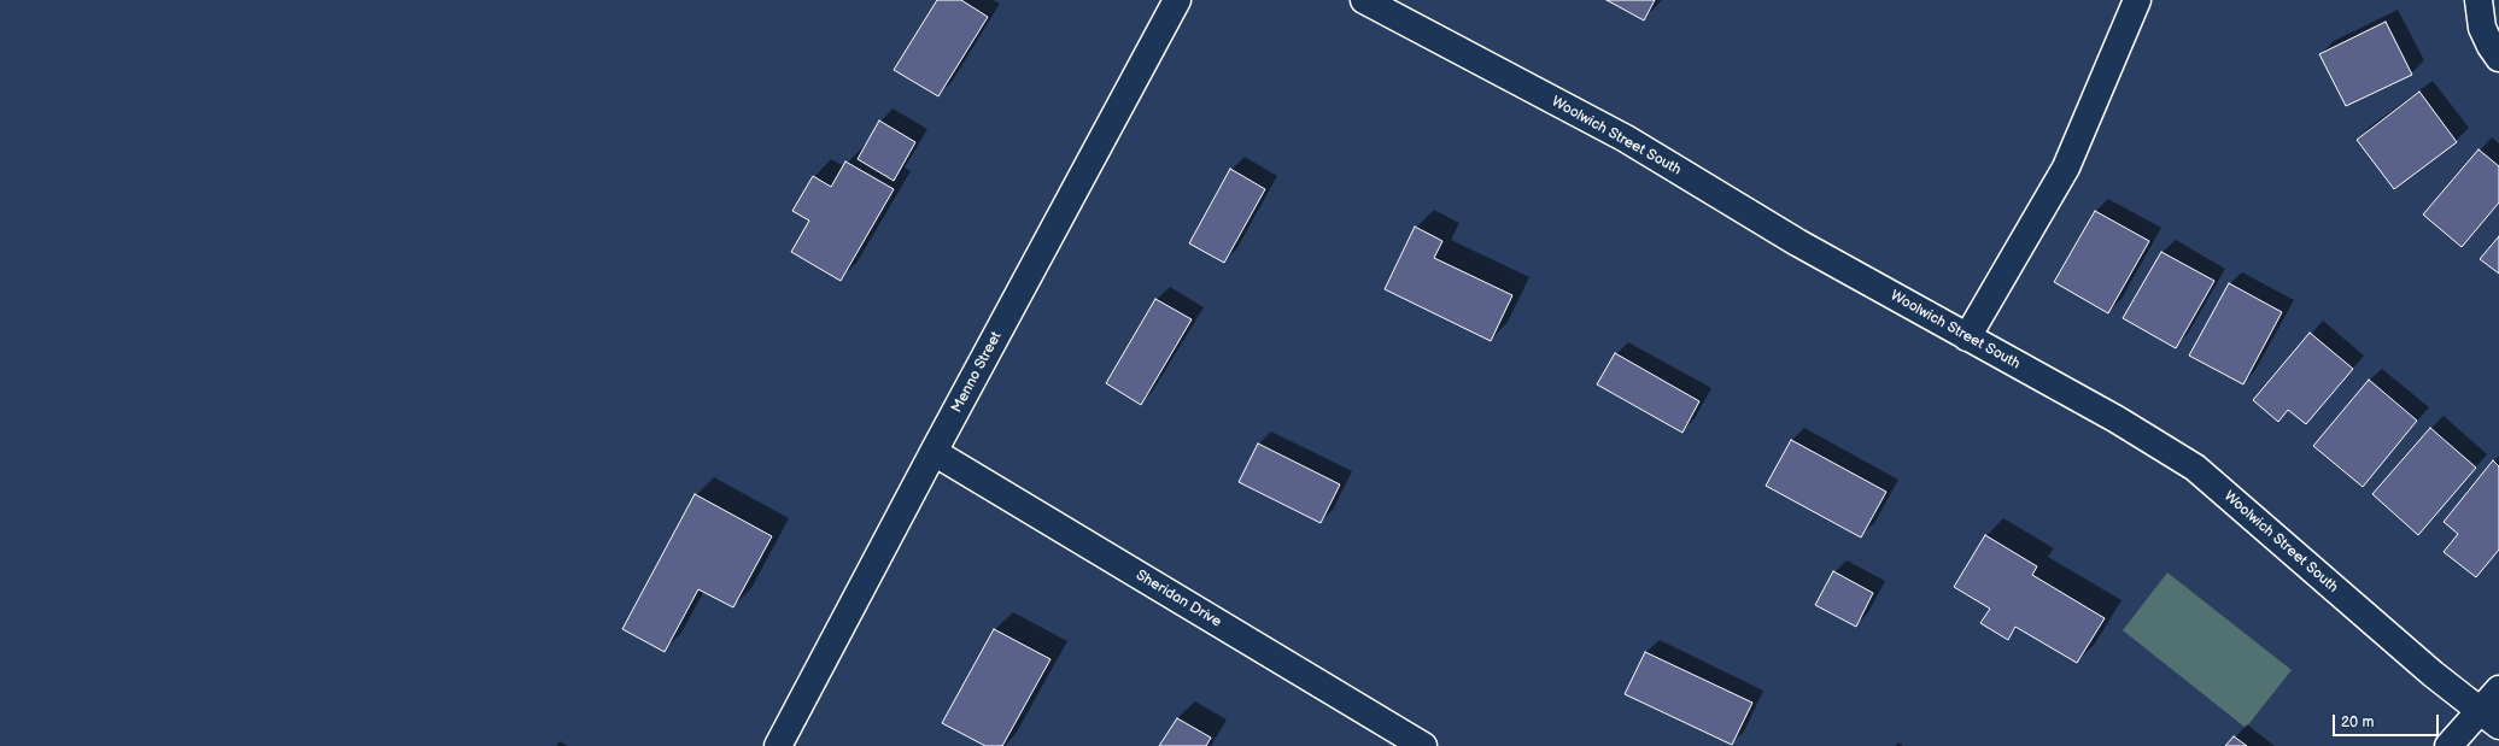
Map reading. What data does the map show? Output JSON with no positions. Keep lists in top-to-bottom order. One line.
{"streets":{"street":["Woolwich Street South","Menno Street","Sheridan Drive"]},"crossings":[["Menno Street","Sheridan Drive"]],"scale_bar":"20 m"}
